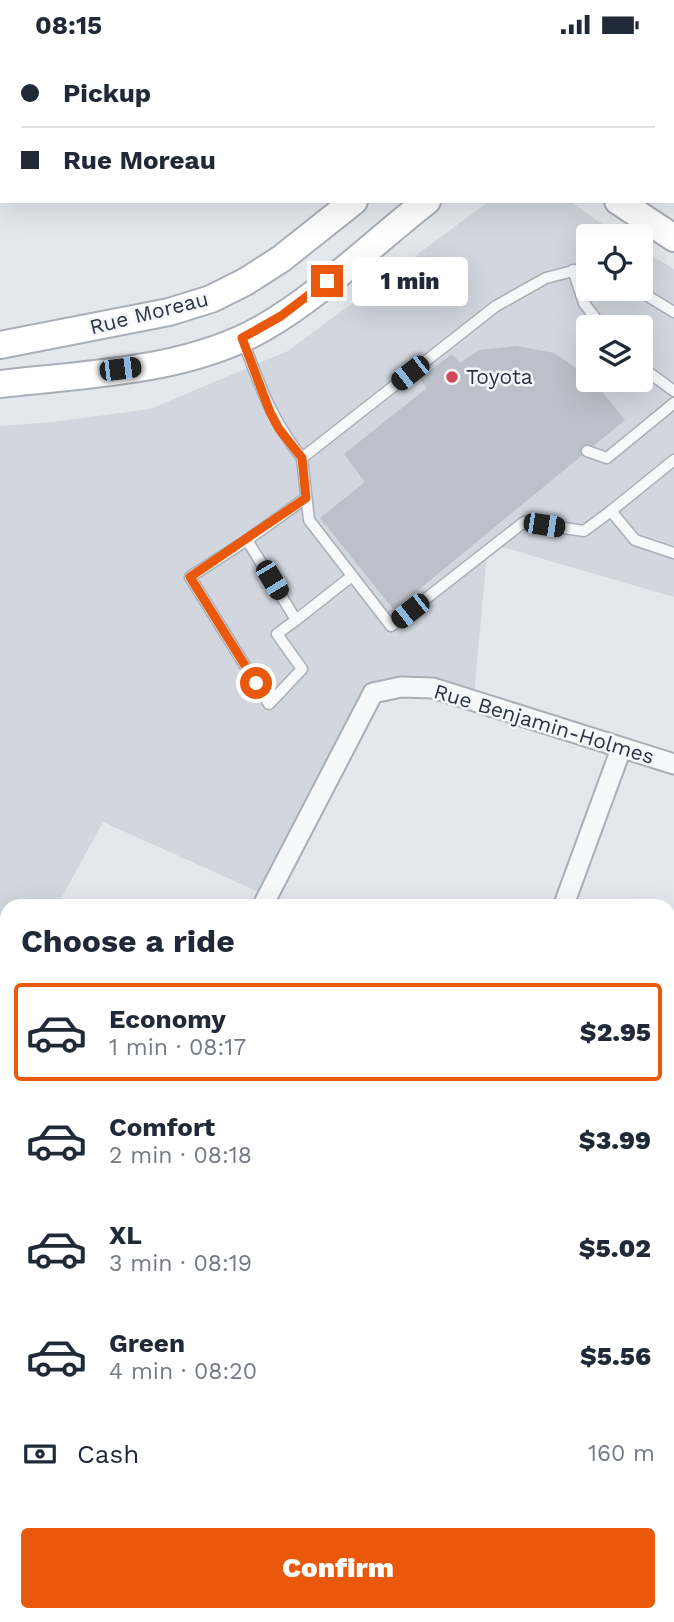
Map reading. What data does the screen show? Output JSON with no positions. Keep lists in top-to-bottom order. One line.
{"streets":{"street":["Rue Moreau","Rue Benjamin-Holmes"]},"places":["Toyota"],"page":{"status":"08:15","banner":["Pickup","Rue Moreau"],"bubble":"1 min","heading":"Choose a ride","list":[{"name":"Economy","note":"1 min · 08:17","value":"$2.95"},{"name":"Comfort","note":"2 min · 08:18","value":"$3.99"},{"name":"XL","note":"3 min · 08:19","value":"$5.02"},{"name":"Green","note":"4 min · 08:20","value":"$5.56"}],"pay":["Cash","160 m"],"buttons":"Confirm"}}
